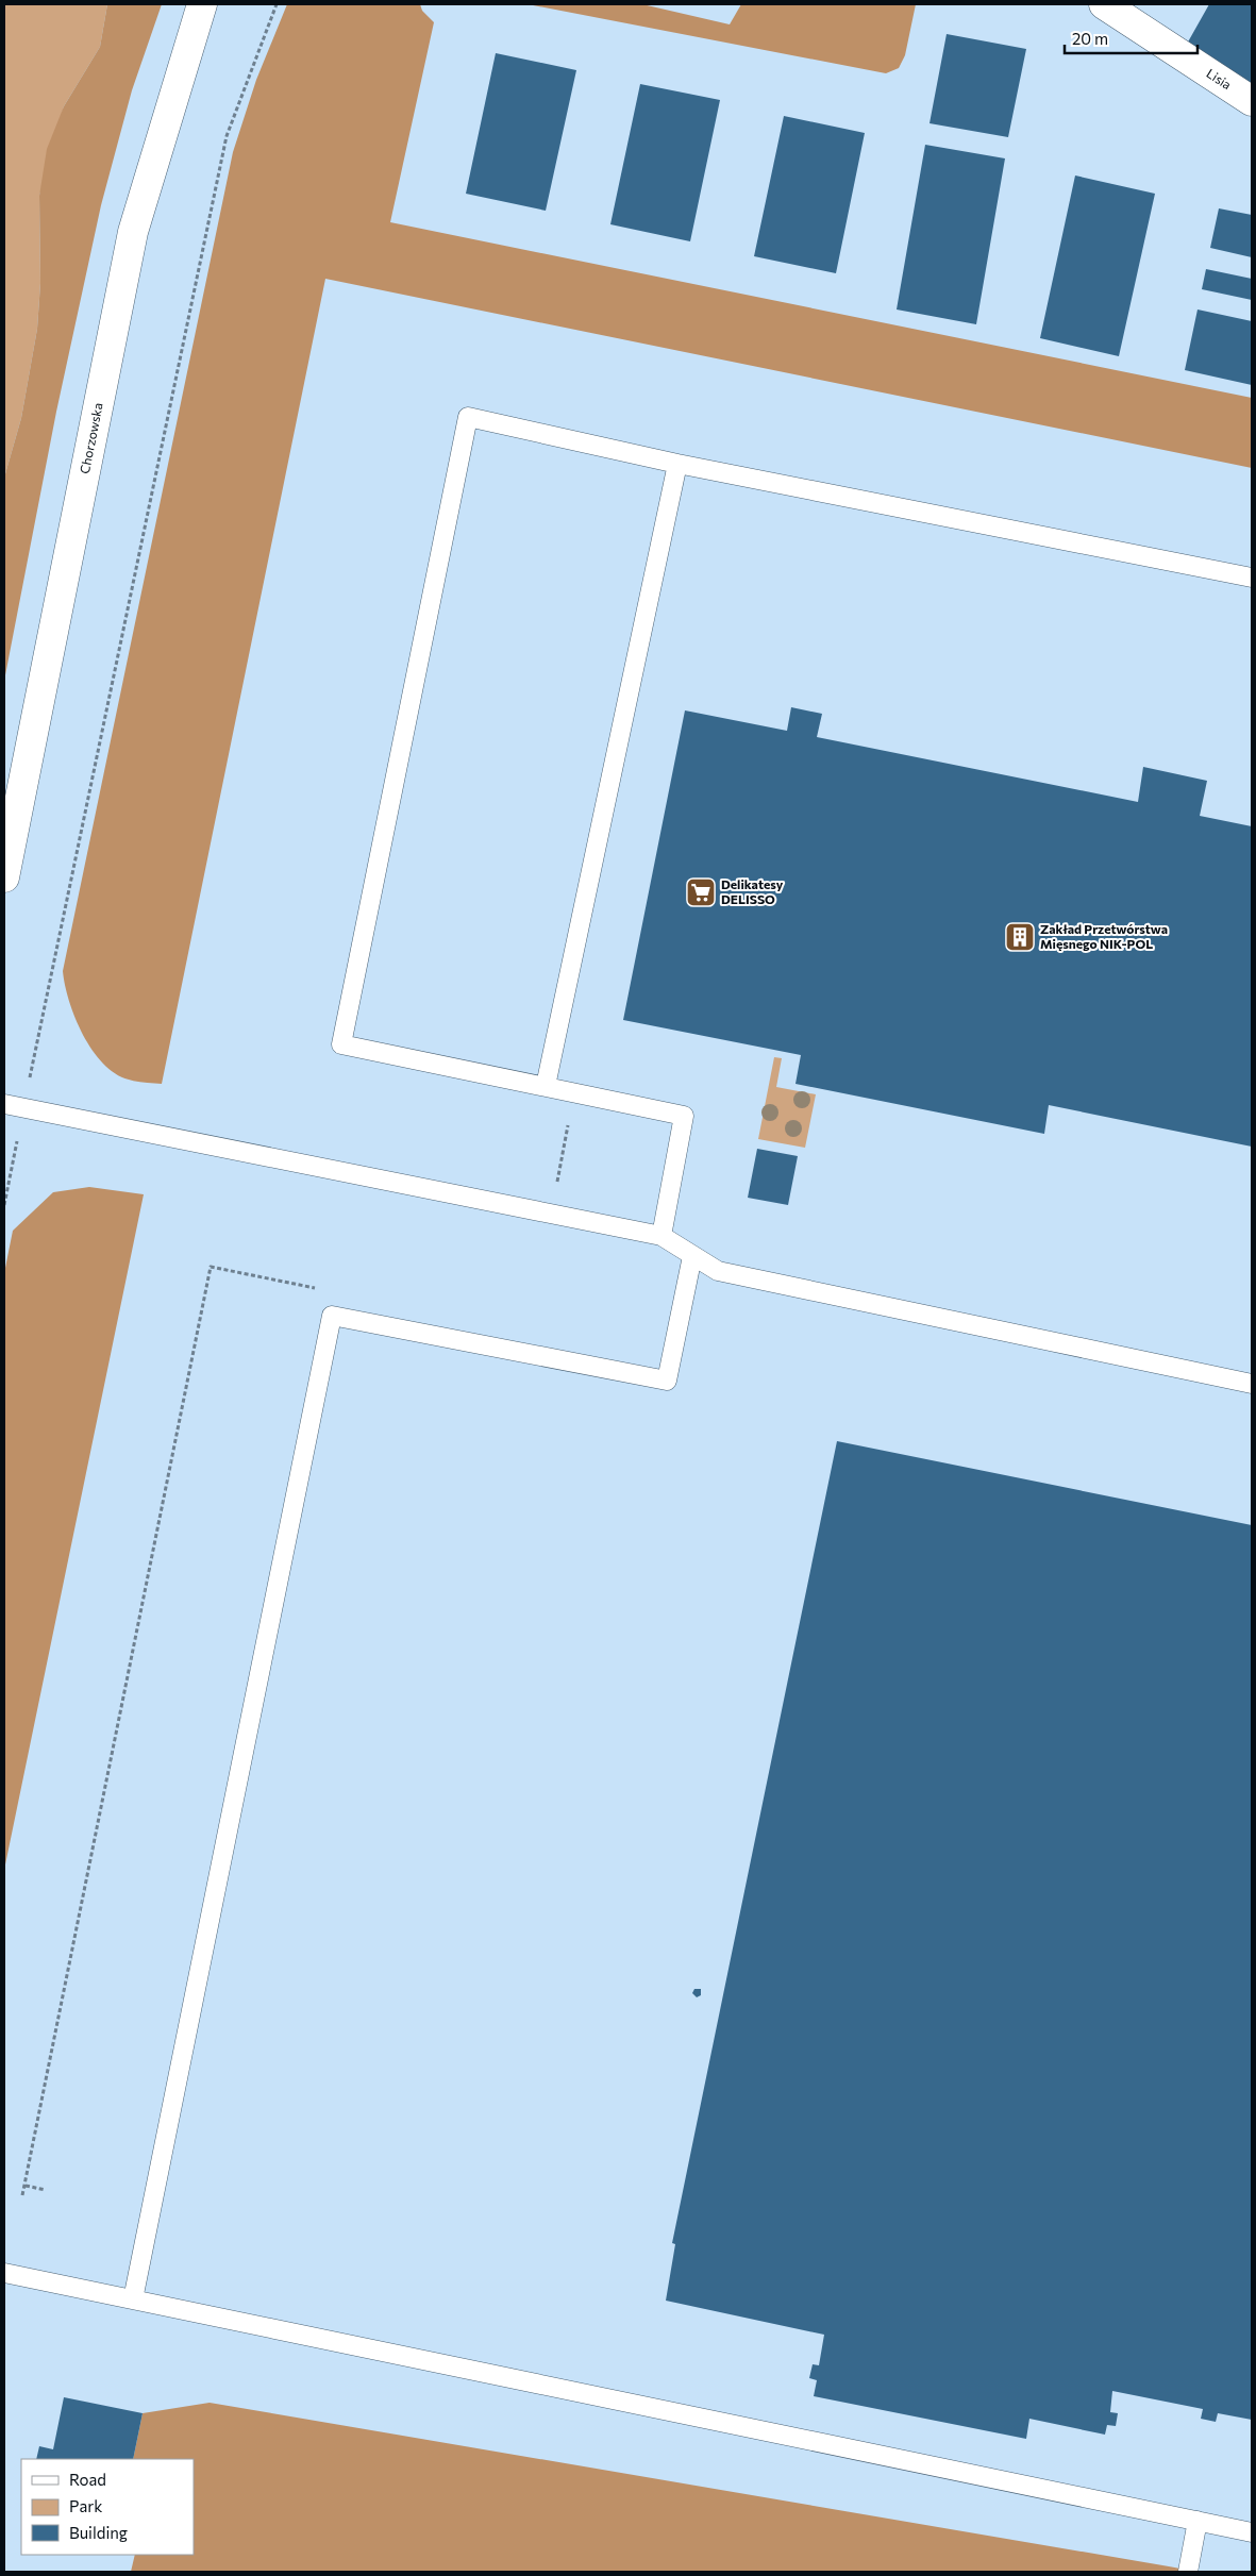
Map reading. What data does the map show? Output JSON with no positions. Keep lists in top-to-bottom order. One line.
{"streets":{"street":["Lisia","Chorzowska"]},"places":{"supermarket":["Delikatesy DELISSO"],"building":["Zakład Przetwórstwa Mięsnego NIK-POL"]},"legend":["Road","Park","Building"],"scale_bar":"20 m"}
